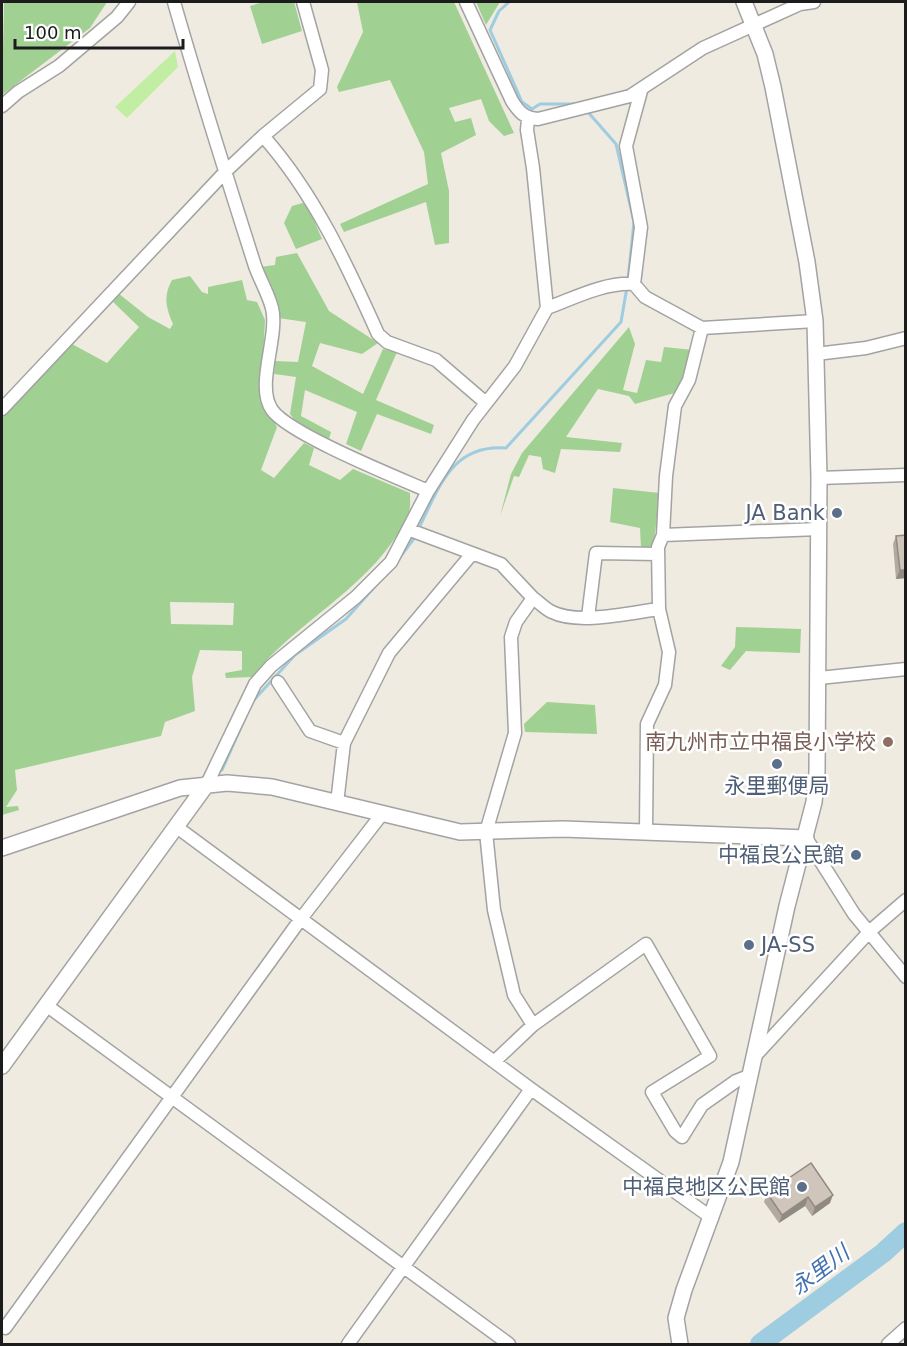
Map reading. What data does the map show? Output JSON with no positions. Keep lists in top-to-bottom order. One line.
{"water":["永里川"],"places":["JA Bank","南九州市立中福良小学校","永里郵便局","中福良公民館","JA-SS","中福良地区公民館"],"scale_bar":"100 m"}
